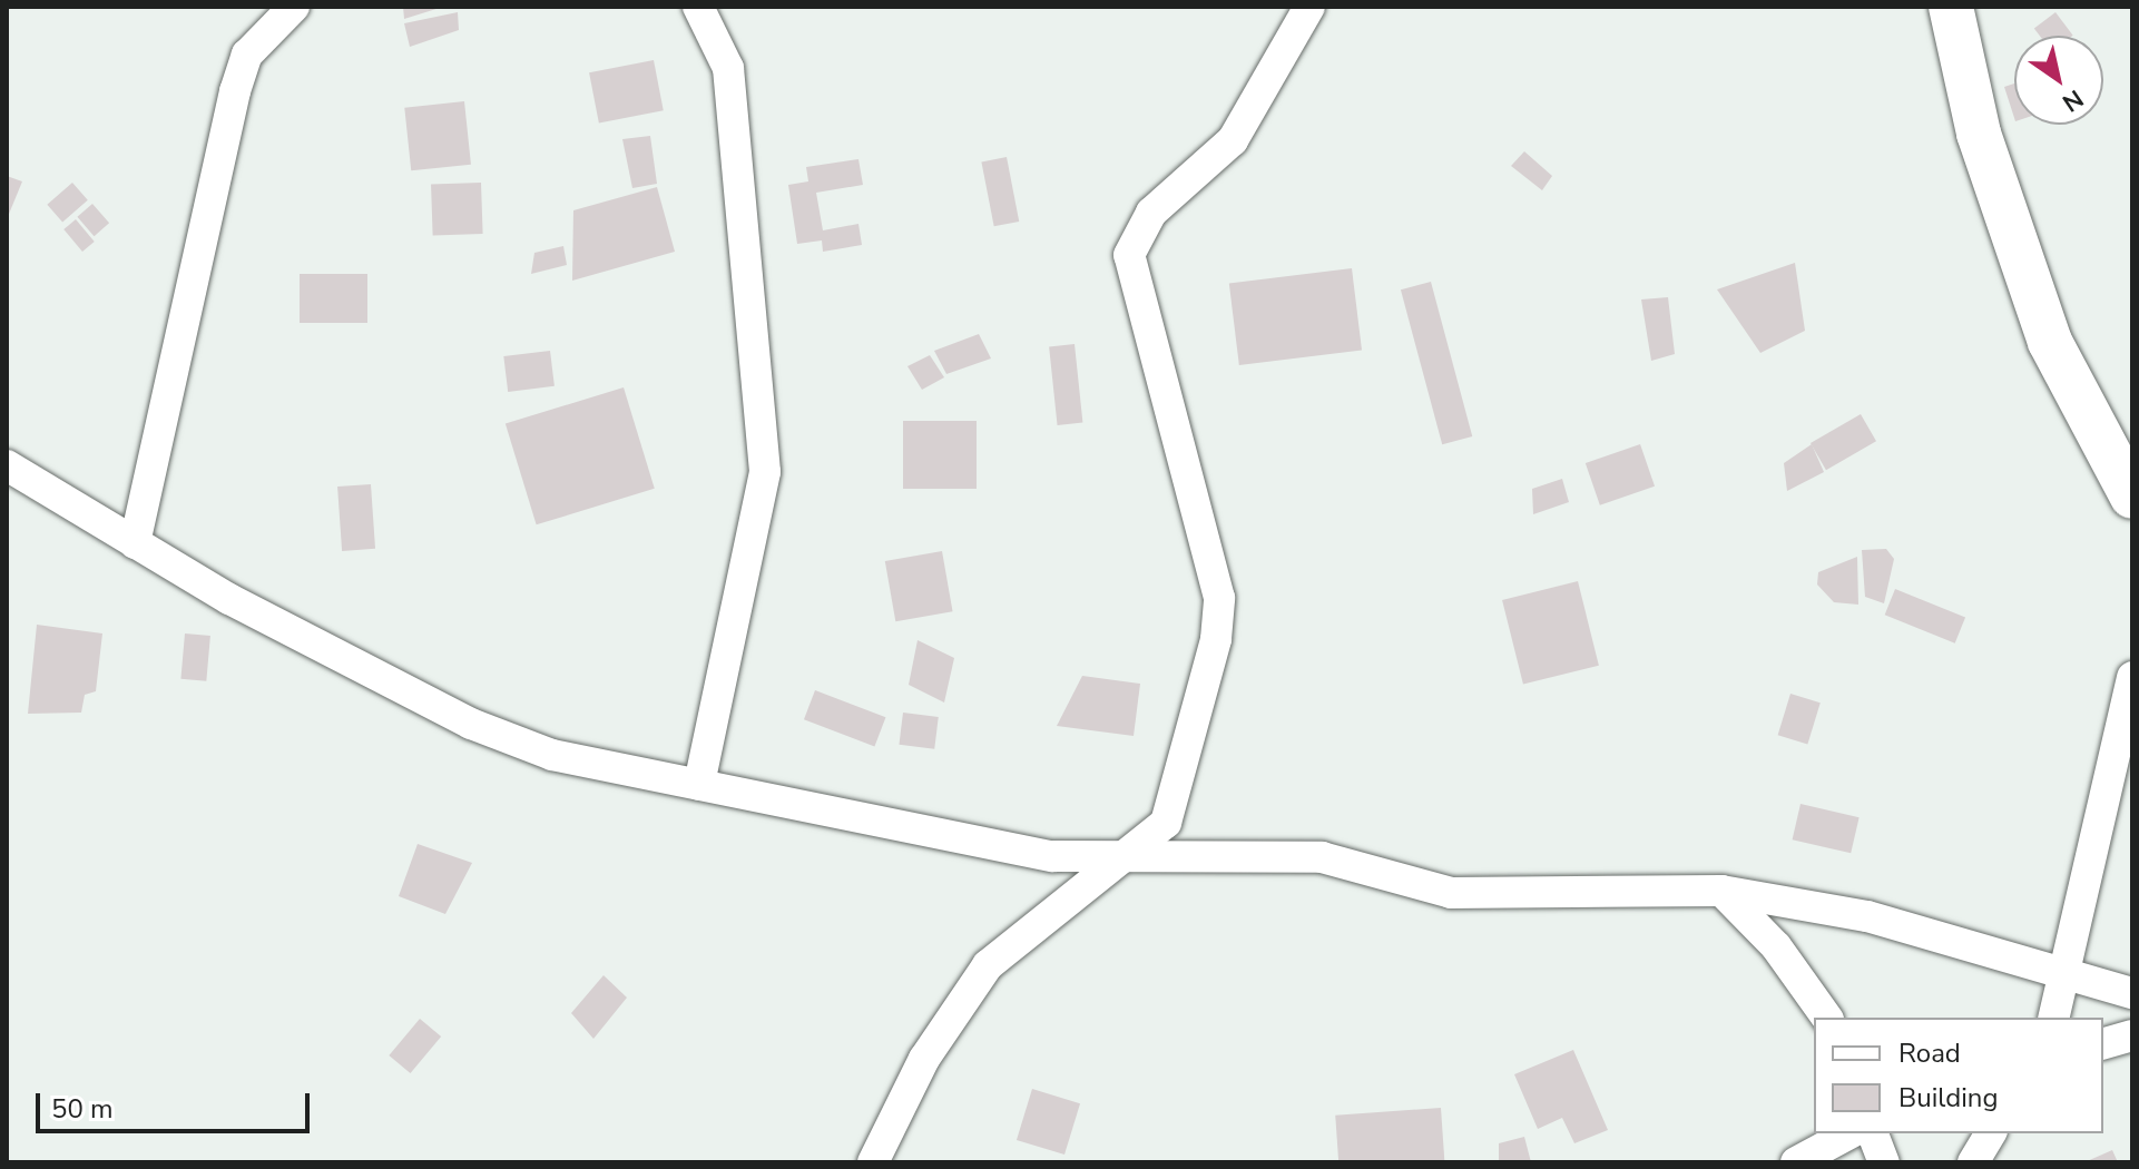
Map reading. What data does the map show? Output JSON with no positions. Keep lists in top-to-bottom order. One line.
{"legend":["Road","Building"],"scale_bar":"50 m","north":"bottom right"}
